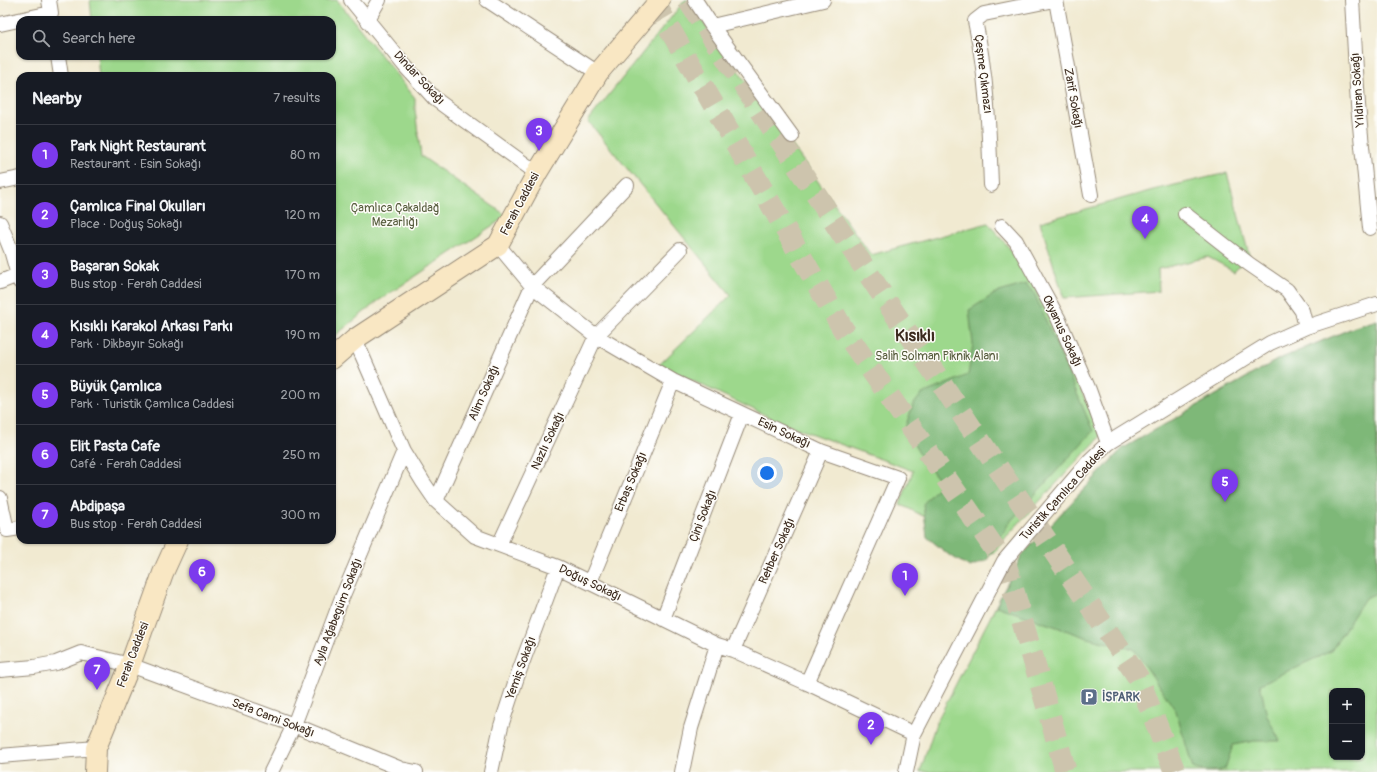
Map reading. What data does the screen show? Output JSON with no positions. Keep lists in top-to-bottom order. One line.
{"streets":{"street":["Çeşme Çıkmazı","Dindar Sokağı","Yıldıran Sokağı","Zarif Sokağı","Ferah Caddesi","Okyanus Sokağı","Alim Sokağı","Esin Sokağı","Nazlı Sokağı","Erbaş Sokağı","Turistik Çamlıca Caddesi","Çini Sokağı","Rehber Sokağı","Doğuş Sokağı","Ayla Ağabegüm Sokağı","Yemiş Sokağı","Sefa Cami Sokağı"]},"crossings":[["Çeşme Çıkmazı","Zarif Sokağı"],["Dindar Sokağı","Ferah Caddesi"],["Ferah Caddesi","Esin Sokağı"],["Ferah Caddesi","Doğuş Sokağı"],["Ferah Caddesi","Sefa Cami Sokağı"],["Okyanus Sokağı","Turistik Çamlıca Caddesi"],["Alim Sokağı","Esin Sokağı"],["Alim Sokağı","Doğuş Sokağı"],["Esin Sokağı","Nazlı Sokağı"],["Esin Sokağı","Erbaş Sokağı"],["Esin Sokağı","Çini Sokağı"],["Esin Sokağı","Rehber Sokağı"],["Esin Sokağı","Doğuş Sokağı"],["Nazlı Sokağı","Doğuş Sokağı"],["Erbaş Sokağı","Doğuş Sokağı"],["Turistik Çamlıca Caddesi","Doğuş Sokağı"],["Çini Sokağı","Doğuş Sokağı"],["Rehber Sokağı","Doğuş Sokağı"],["Doğuş Sokağı","Ayla Ağabegüm Sokağı"],["Doğuş Sokağı","Yemiş Sokağı"],["Ayla Ağabegüm Sokağı","Sefa Cami Sokağı"]],"districts":["Kısıklı"],"parks":["Çamlıca Çakaldağ Mezarlığı","Salih Solman Piknik Alanı"],"places":{"parking":["İSPARK"]},"page":{"search":"Search here","heading":["Nearby","7 results"],"pins":["3","4","5","6","1","7","2"],"list":[{"mark":"1","name":"Park Night Restaurant","note":"Restaurant · Esin Sokağı","value":"80 m"},{"mark":"2","name":"Çamlıca Final Okulları","note":"Place · Doğuş Sokağı","value":"120 m"},{"mark":"3","name":"Başaran Sokak","note":"Bus stop · Ferah Caddesi","value":"170 m"},{"mark":"4","name":"Kısıklı Karakol Arkası Parkı","note":"Park · Dikbayır Sokağı","value":"190 m"},{"mark":"5","name":"Büyük Çamlıca","note":"Park · Turistik Çamlıca Caddesi","value":"200 m"},{"mark":"6","name":"Elit Pasta Cafe","note":"Café · Ferah Caddesi","value":"250 m"},{"mark":"7","name":"Abdipaşa","note":"Bus stop · Ferah Caddesi","value":"300 m"}],"map_buttons":["+","−"]}}
